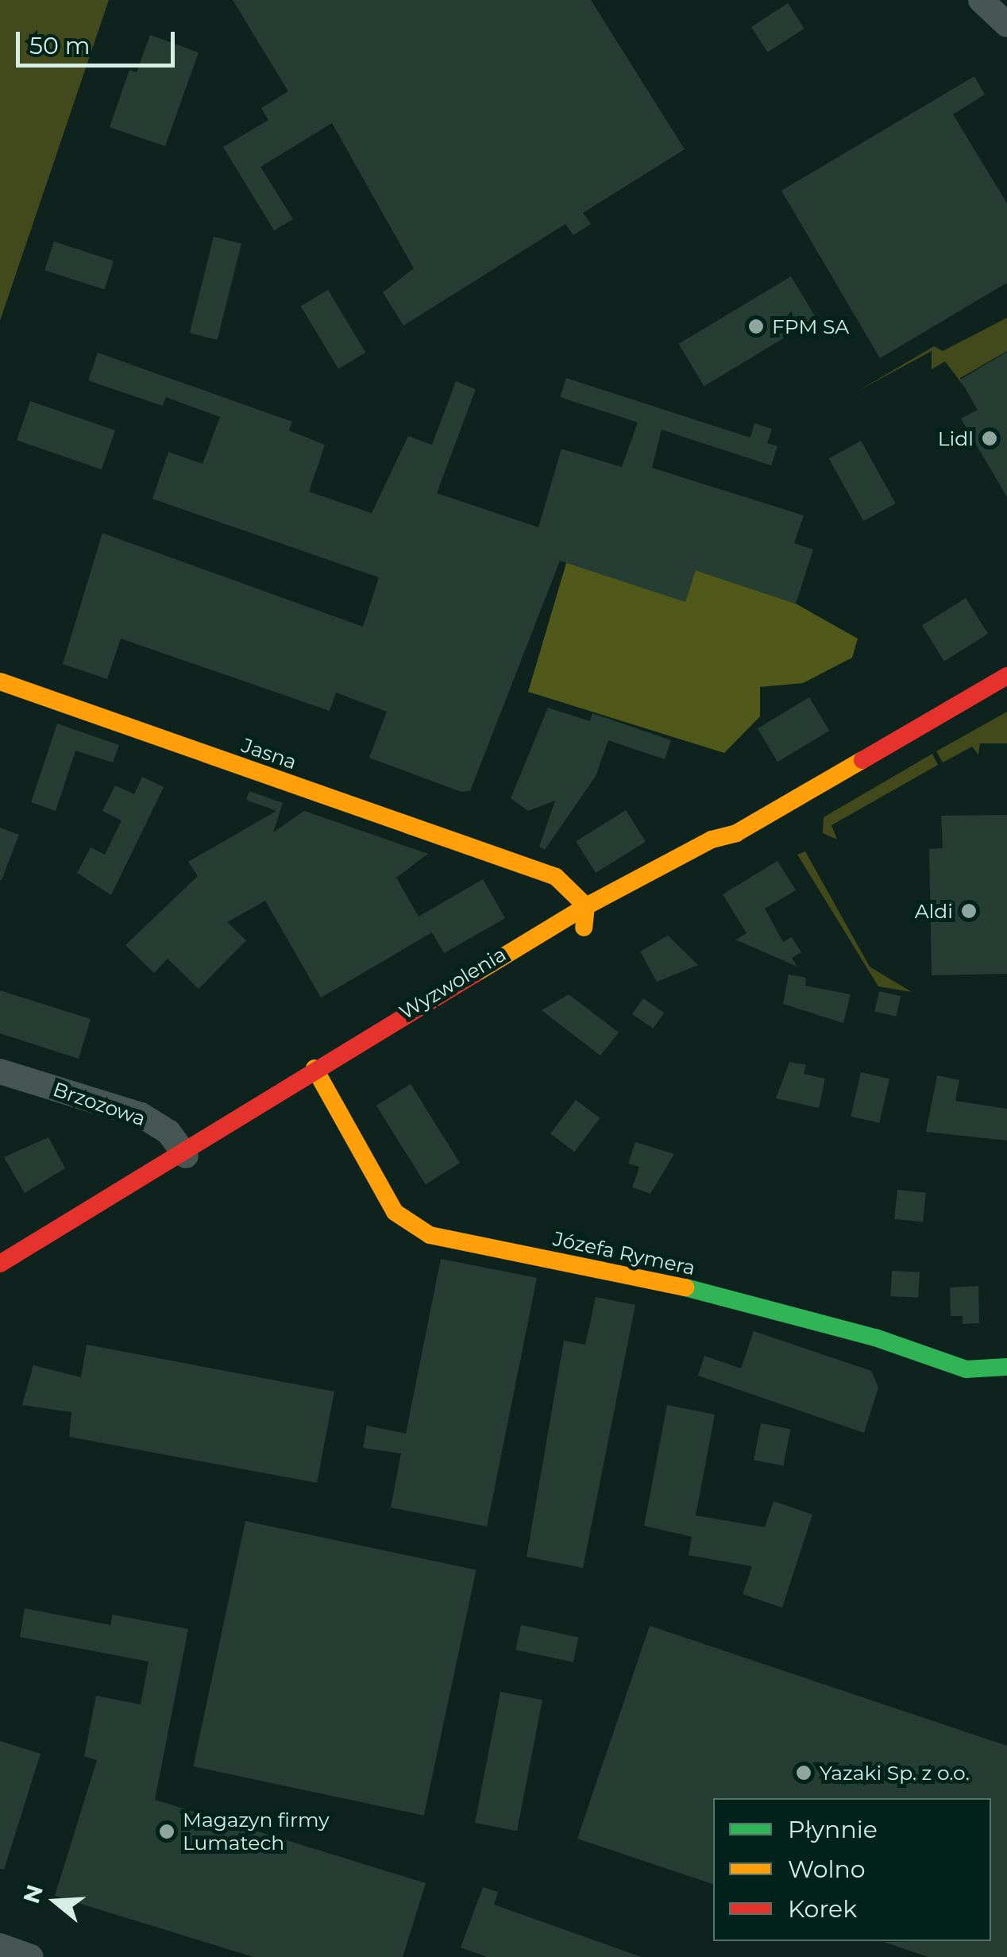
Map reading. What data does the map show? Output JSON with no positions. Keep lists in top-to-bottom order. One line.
{"streets":{"street":["Jasna","Wyzwolenia","Brzozowa","Józefa Rymera"]},"crossings":[["Jasna","Wyzwolenia"],["Wyzwolenia","Brzozowa"],["Wyzwolenia","Józefa Rymera"]],"places":["FPM SA","Lidl","Aldi","Yazaki Sp. z o.o.","Magazyn firmy Lumatech"],"legend":["Płynnie","Wolno","Korek"],"scale_bar":"50 m","north":"left"}
